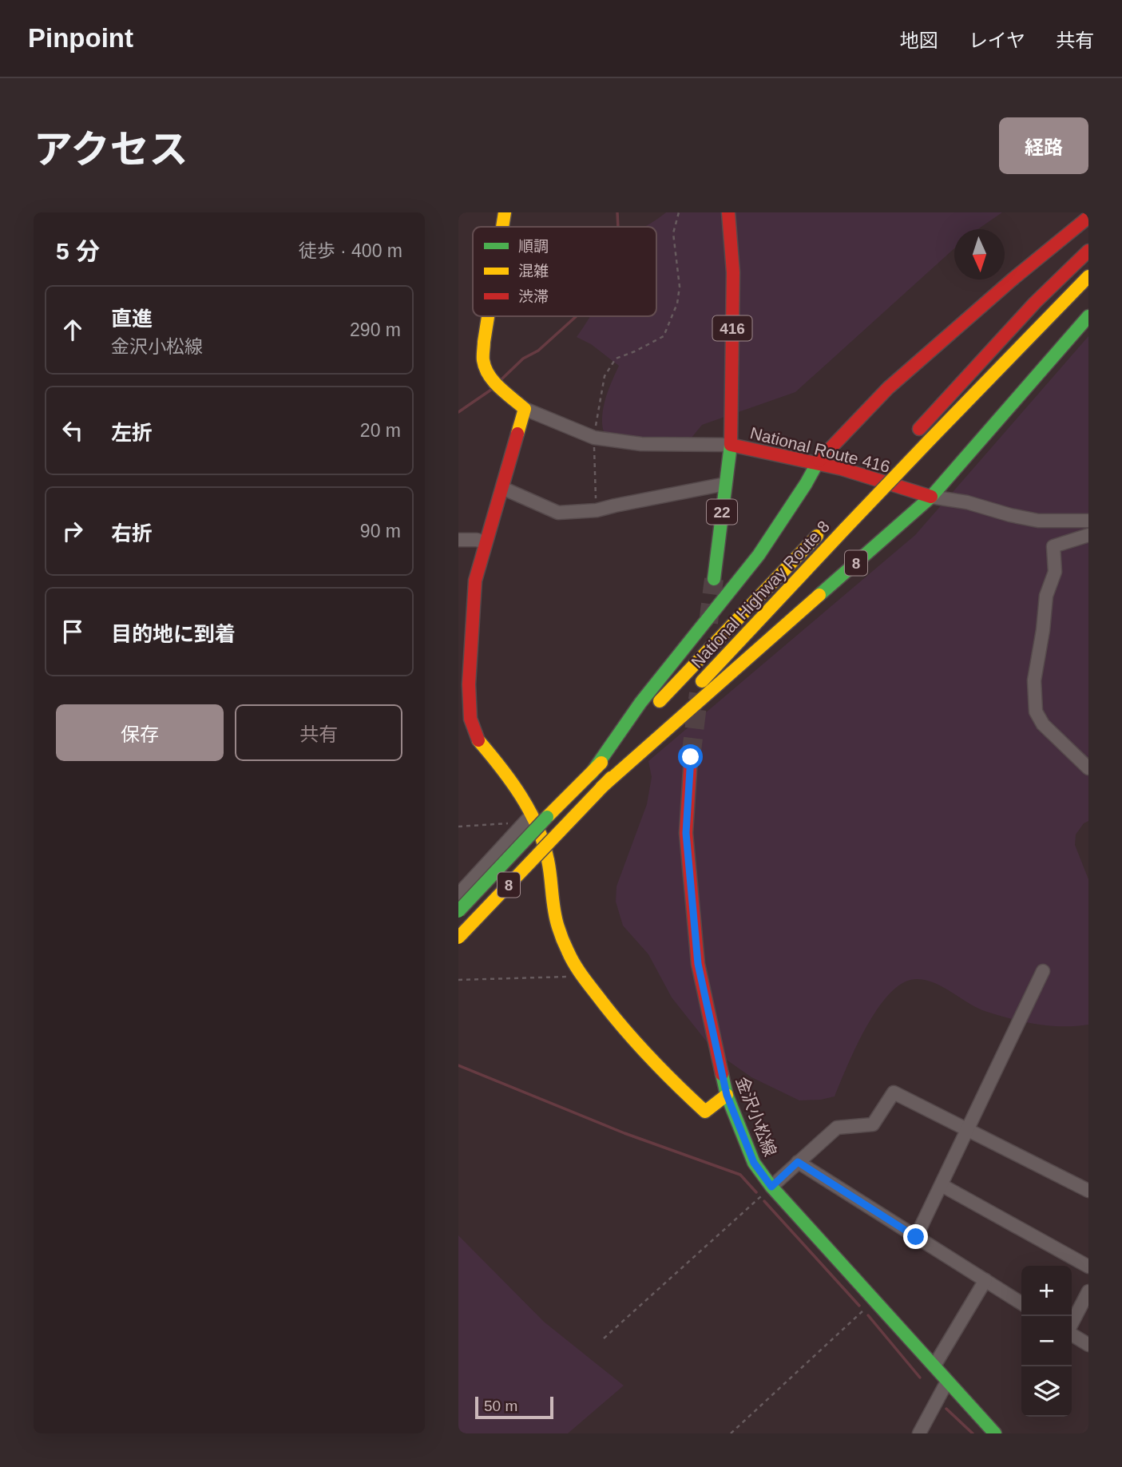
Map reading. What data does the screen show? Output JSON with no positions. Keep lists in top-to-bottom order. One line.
{"streets":{"main road":["416","National Route 416","22","8","National Highway Route 8","金沢小松線"]},"crossings":[["National Route 416","22"],["National Route 416","8"],["8","National Highway Route 8"]],"legend":["順調","混雑","渋滞"],"scale_bar":"50 m","north":"bottom","page":{"header":"Pinpoint","nav":["地図","レイヤ","共有"],"title":"アクセス","buttons":["経路",["保存","共有"]],"heading":["5 分","徒歩 · 400 m"],"list":[["直進","金沢小松線","290 m"],["左折","20 m"],["右折","90 m"],"目的地に到着"],"map_buttons":["+","−"],"scale":"50 m"}}
